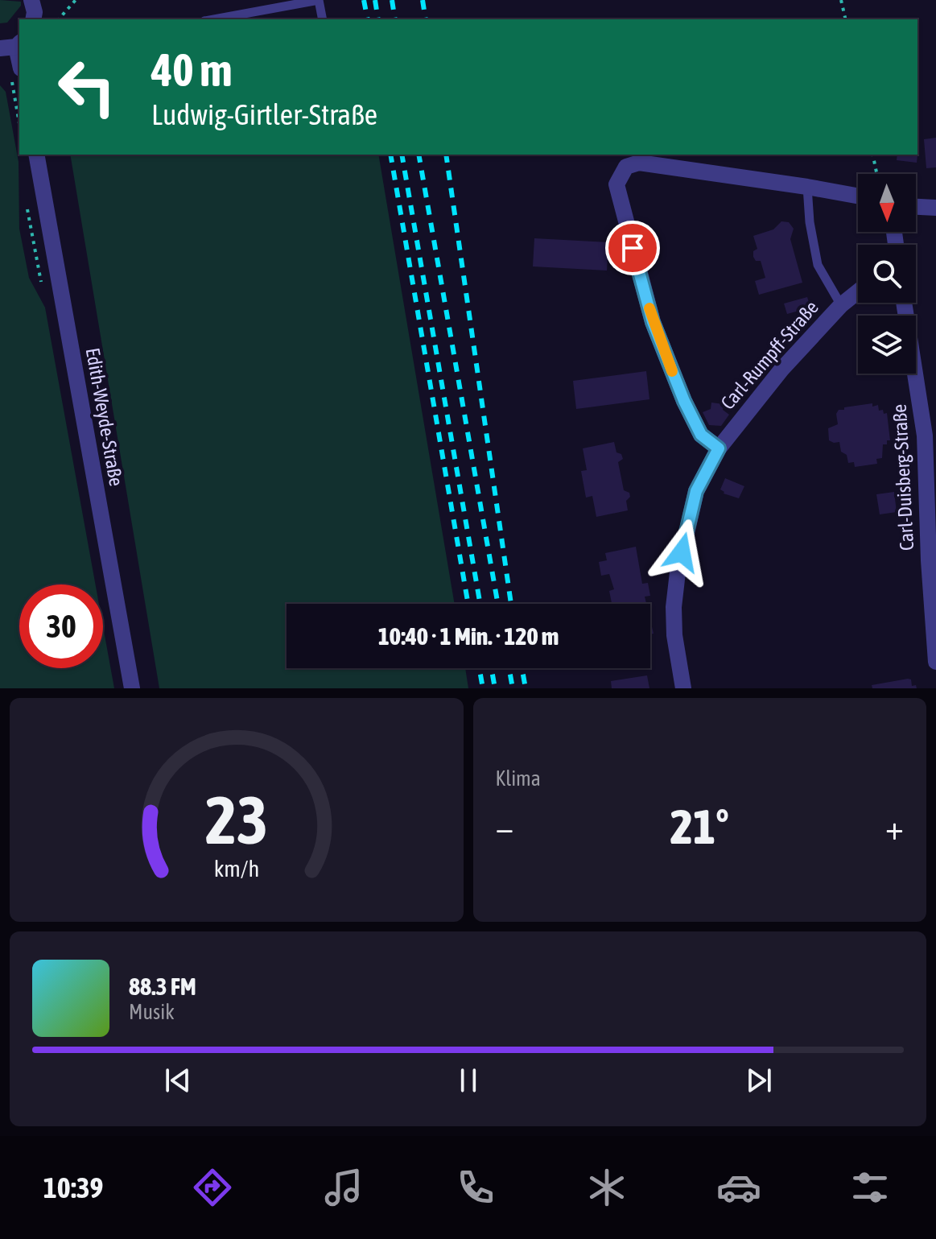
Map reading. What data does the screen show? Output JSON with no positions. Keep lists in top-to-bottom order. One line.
{"streets":{"street":["Carl-Rumpff-Straße","Edith-Weyde-Straße","Carl-Duisberg-Straße"]},"north":"bottom","page":{"turn":["40 m","Ludwig-Girtler-Straße"],"limit":"30","trip":"10:40 · 1 Min. · 120 m","tile":"Klima","heat":["−","21°","+"],"song":["88.3 FM","Musik"],"tabs":"10:39","gauge":["23","km/h"]}}
